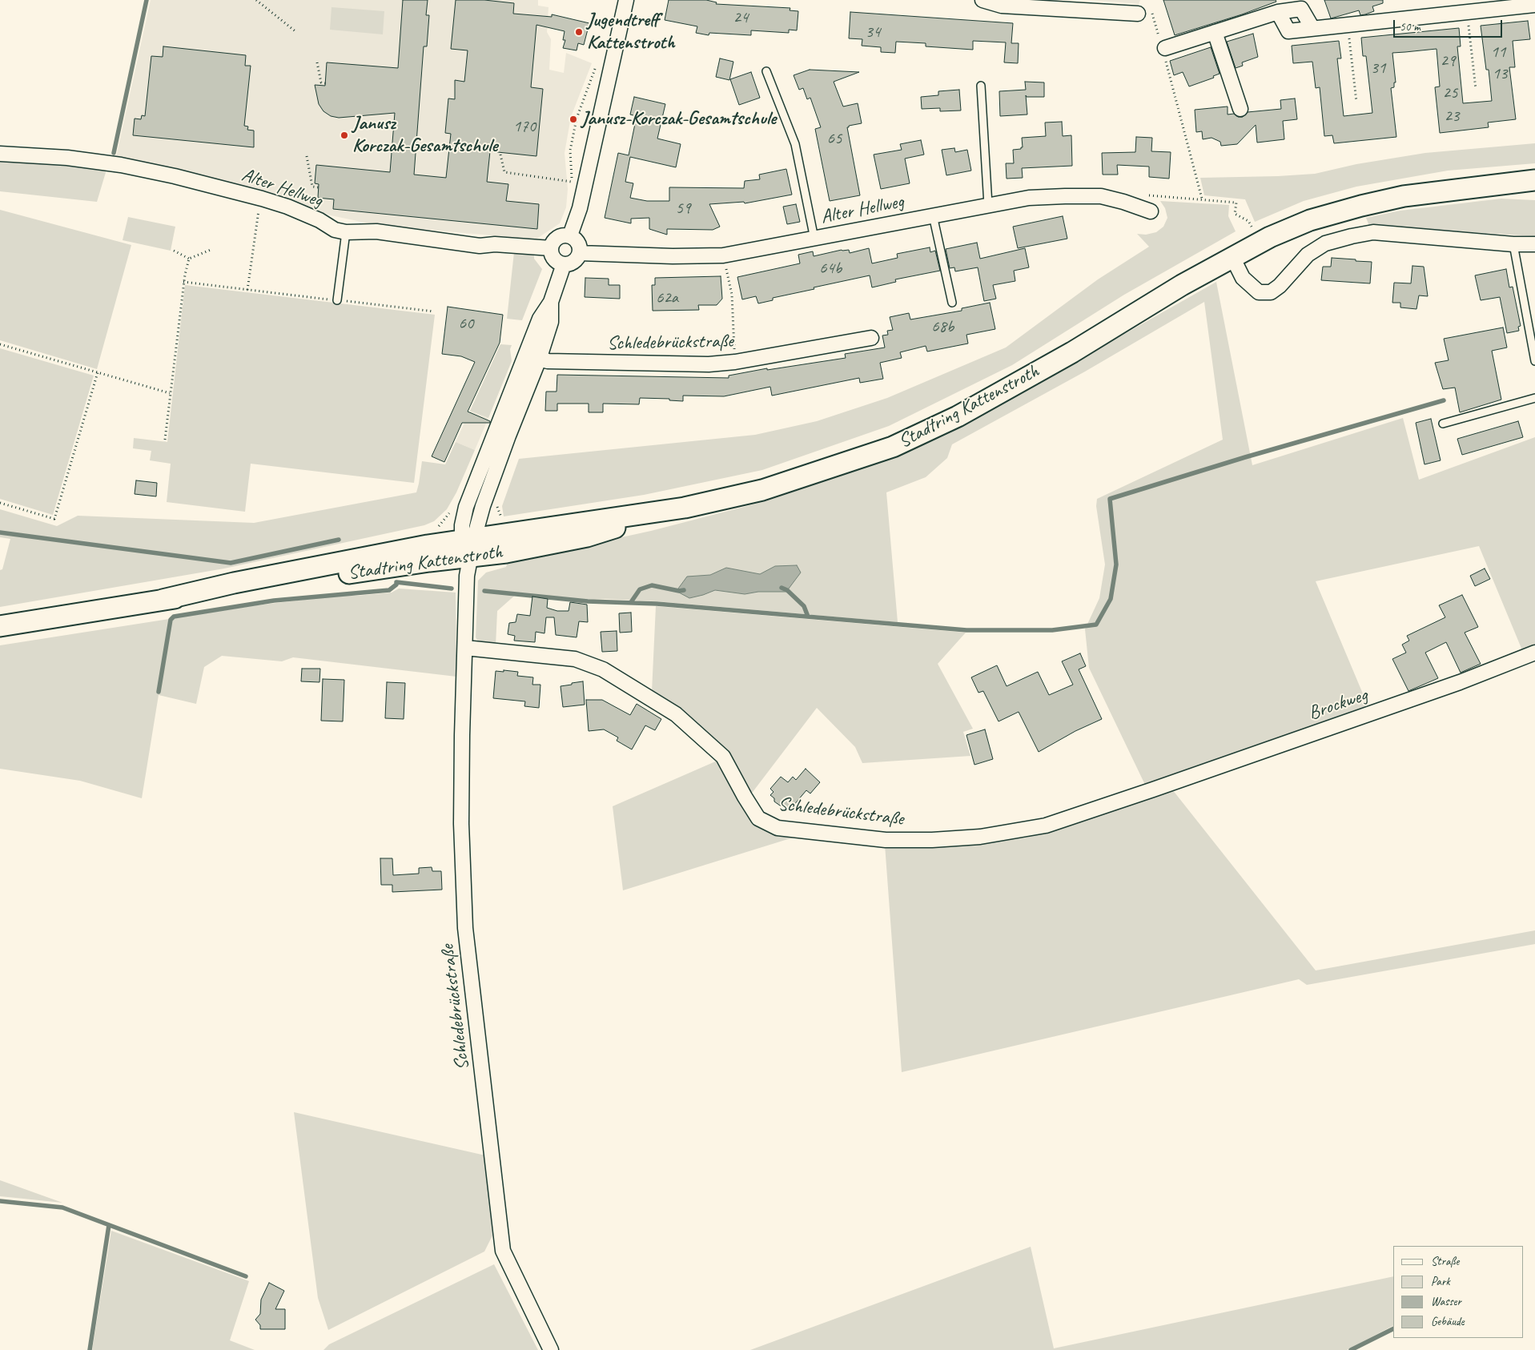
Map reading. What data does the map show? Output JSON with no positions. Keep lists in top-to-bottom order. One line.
{"streets":{"main road":["Stadtring Kattenstroth"],"street":["Alter Hellweg","Schledebrückstraße","Brockweg"]},"crossings":[["Alter Hellweg","Schledebrückstraße"],["Schledebrückstraße","Stadtring Kattenstroth"],["Schledebrückstraße","Brockweg"]],"places":["Jugendtreff Kattenstroth","Janusz-Korczak-Gesamtschule","Janusz Korczak-Gesamtschule"],"house_numbers":["24","34","11","29","31","13","25","23","170","65","59","64b","62a","60","68b"],"legend":["Straße","Park","Wasser","Gebäude"],"scale_bar":"50 m"}
